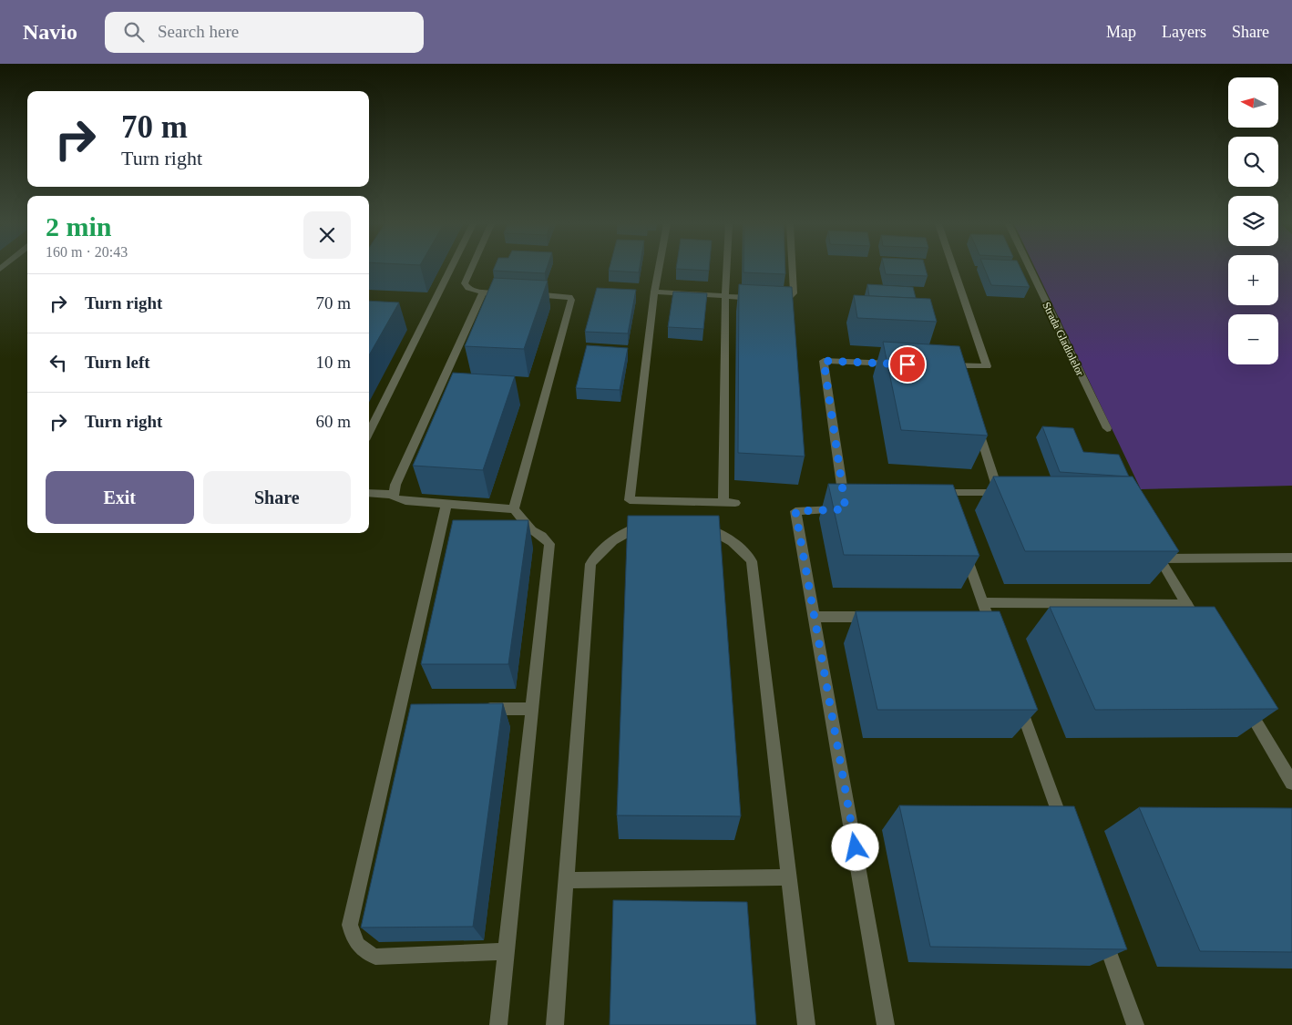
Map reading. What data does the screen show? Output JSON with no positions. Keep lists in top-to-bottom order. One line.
{"streets":{"street":["Strada Gladiolelor"]},"north":"left","page":{"header":"Navio","search":"Search here","nav":["Map","Layers","Share"],"map_buttons":["+","−"],"turn":["70 m","Turn right"],"heading":["2 min","160 m · 20:43"],"list":[{"name":"Turn right","value":"70 m"},{"name":"Turn left","value":"10 m"},{"name":"Turn right","value":"60 m"}],"buttons":["Exit","Share"]}}
